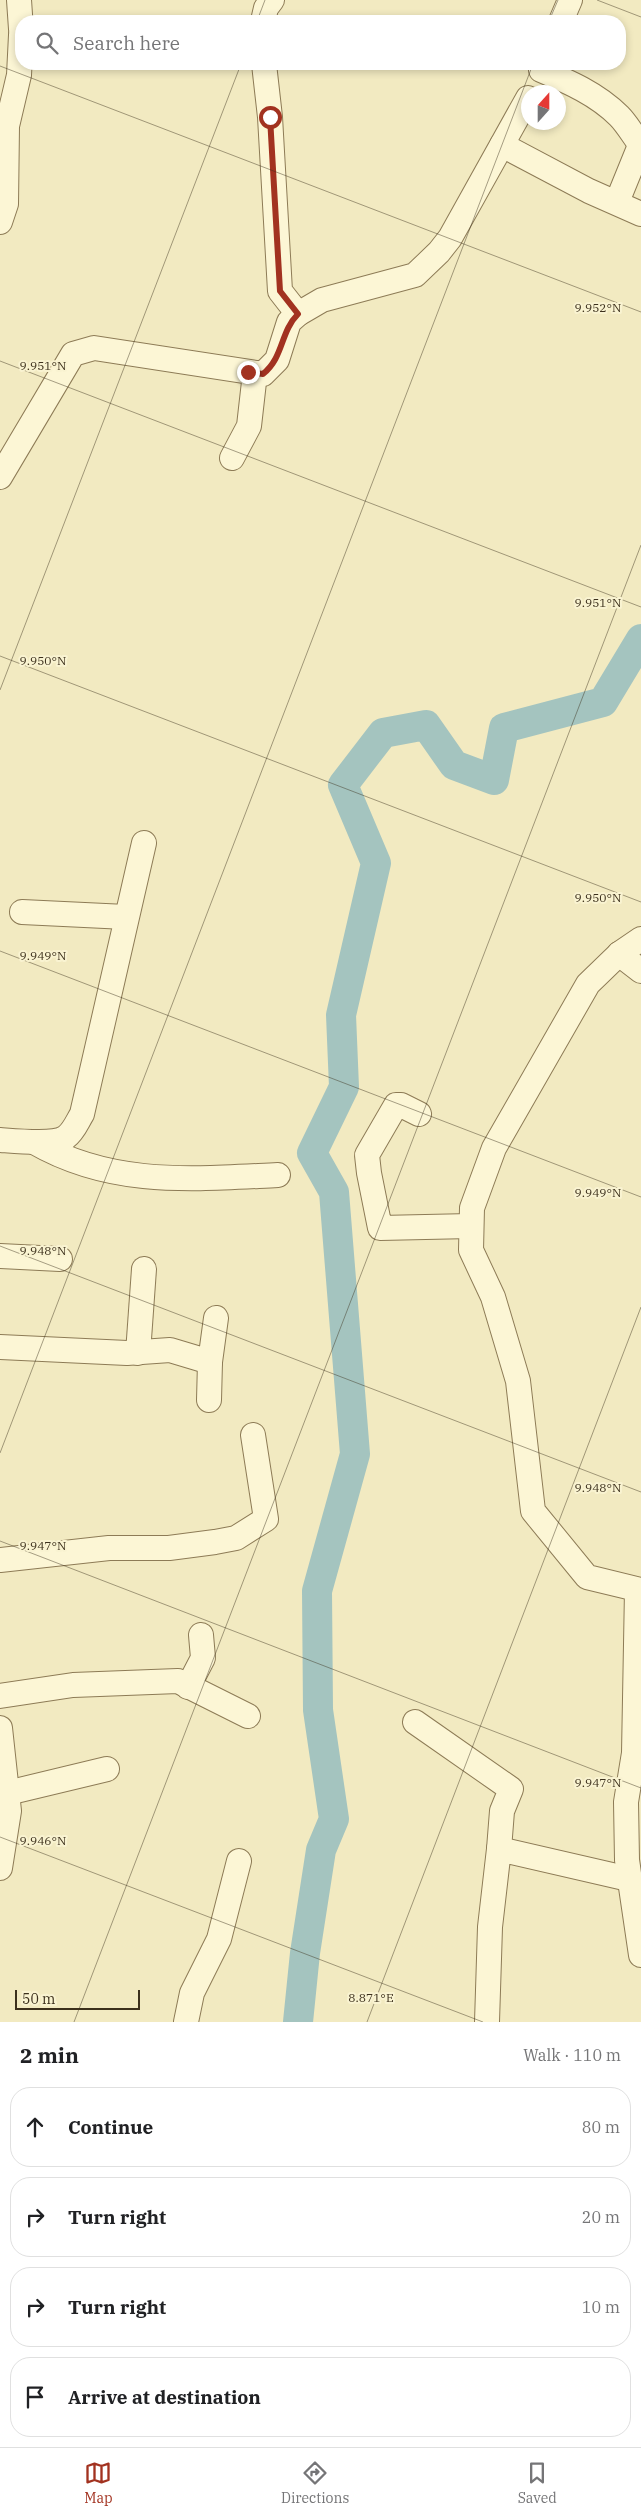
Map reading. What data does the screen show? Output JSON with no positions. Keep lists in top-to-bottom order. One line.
{"scale_bar":"50 m","north":"top","page":{"search":"Search here","scale":"50 m","heading":["2 min","Walk · 110 m"],"list":[["Continue","80 m"],["Turn right","20 m"],["Turn right","10 m"],"Arrive at destination"],"nav":["Map","Directions","Saved"]},"coordinates":["9.952°N","9.951°N","9.950°N","9.949°N","9.948°N","9.947°N","9.946°N","8.871°E"]}
